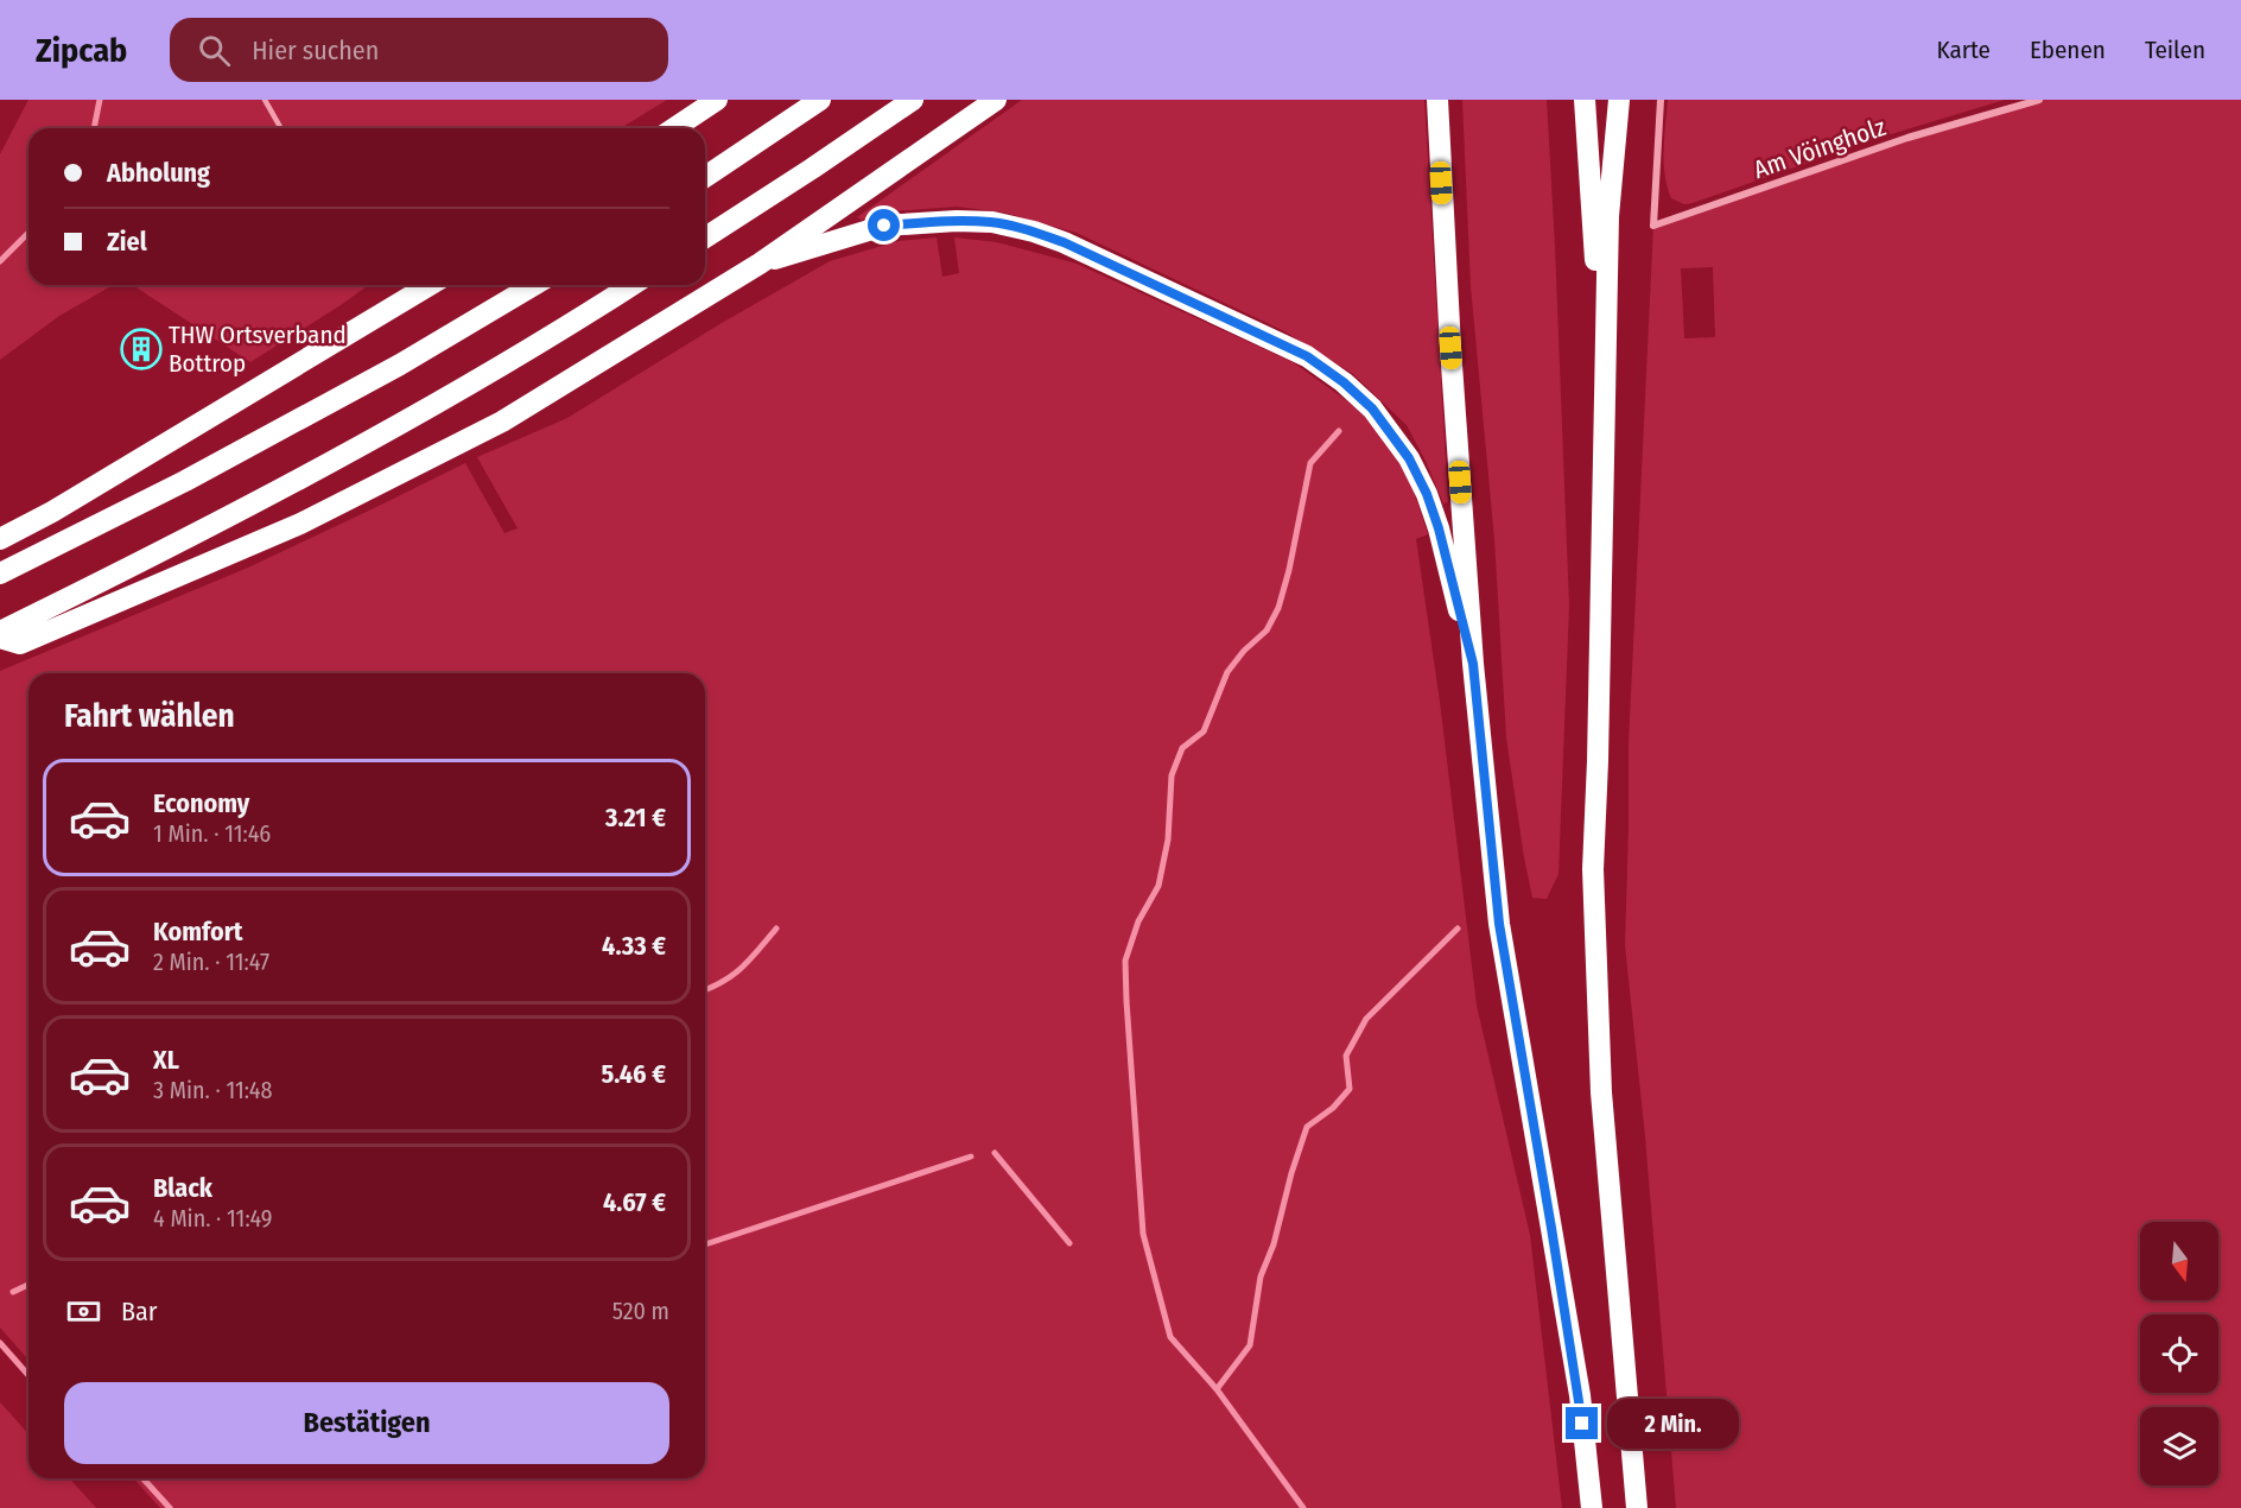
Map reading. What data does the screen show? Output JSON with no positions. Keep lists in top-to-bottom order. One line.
{"streets":{"street":["Am Vöingholz"]},"places":{"building":["THW Ortsverband Bottrop"]},"north":"bottom","page":{"header":"Zipcab","search":"Hier suchen","nav":["Karte","Ebenen","Teilen"],"banner":["Abholung","Ziel"],"heading":"Fahrt wählen","list":[{"name":"Economy","note":"1 Min. · 11:46","value":"3.21 €"},{"name":"Komfort","note":"2 Min. · 11:47","value":"4.33 €"},{"name":"XL","note":"3 Min. · 11:48","value":"5.46 €"},{"name":"Black","note":"4 Min. · 11:49","value":"4.67 €"}],"pay":["Bar","520 m"],"buttons":"Bestätigen","bubble":"2 Min."}}
